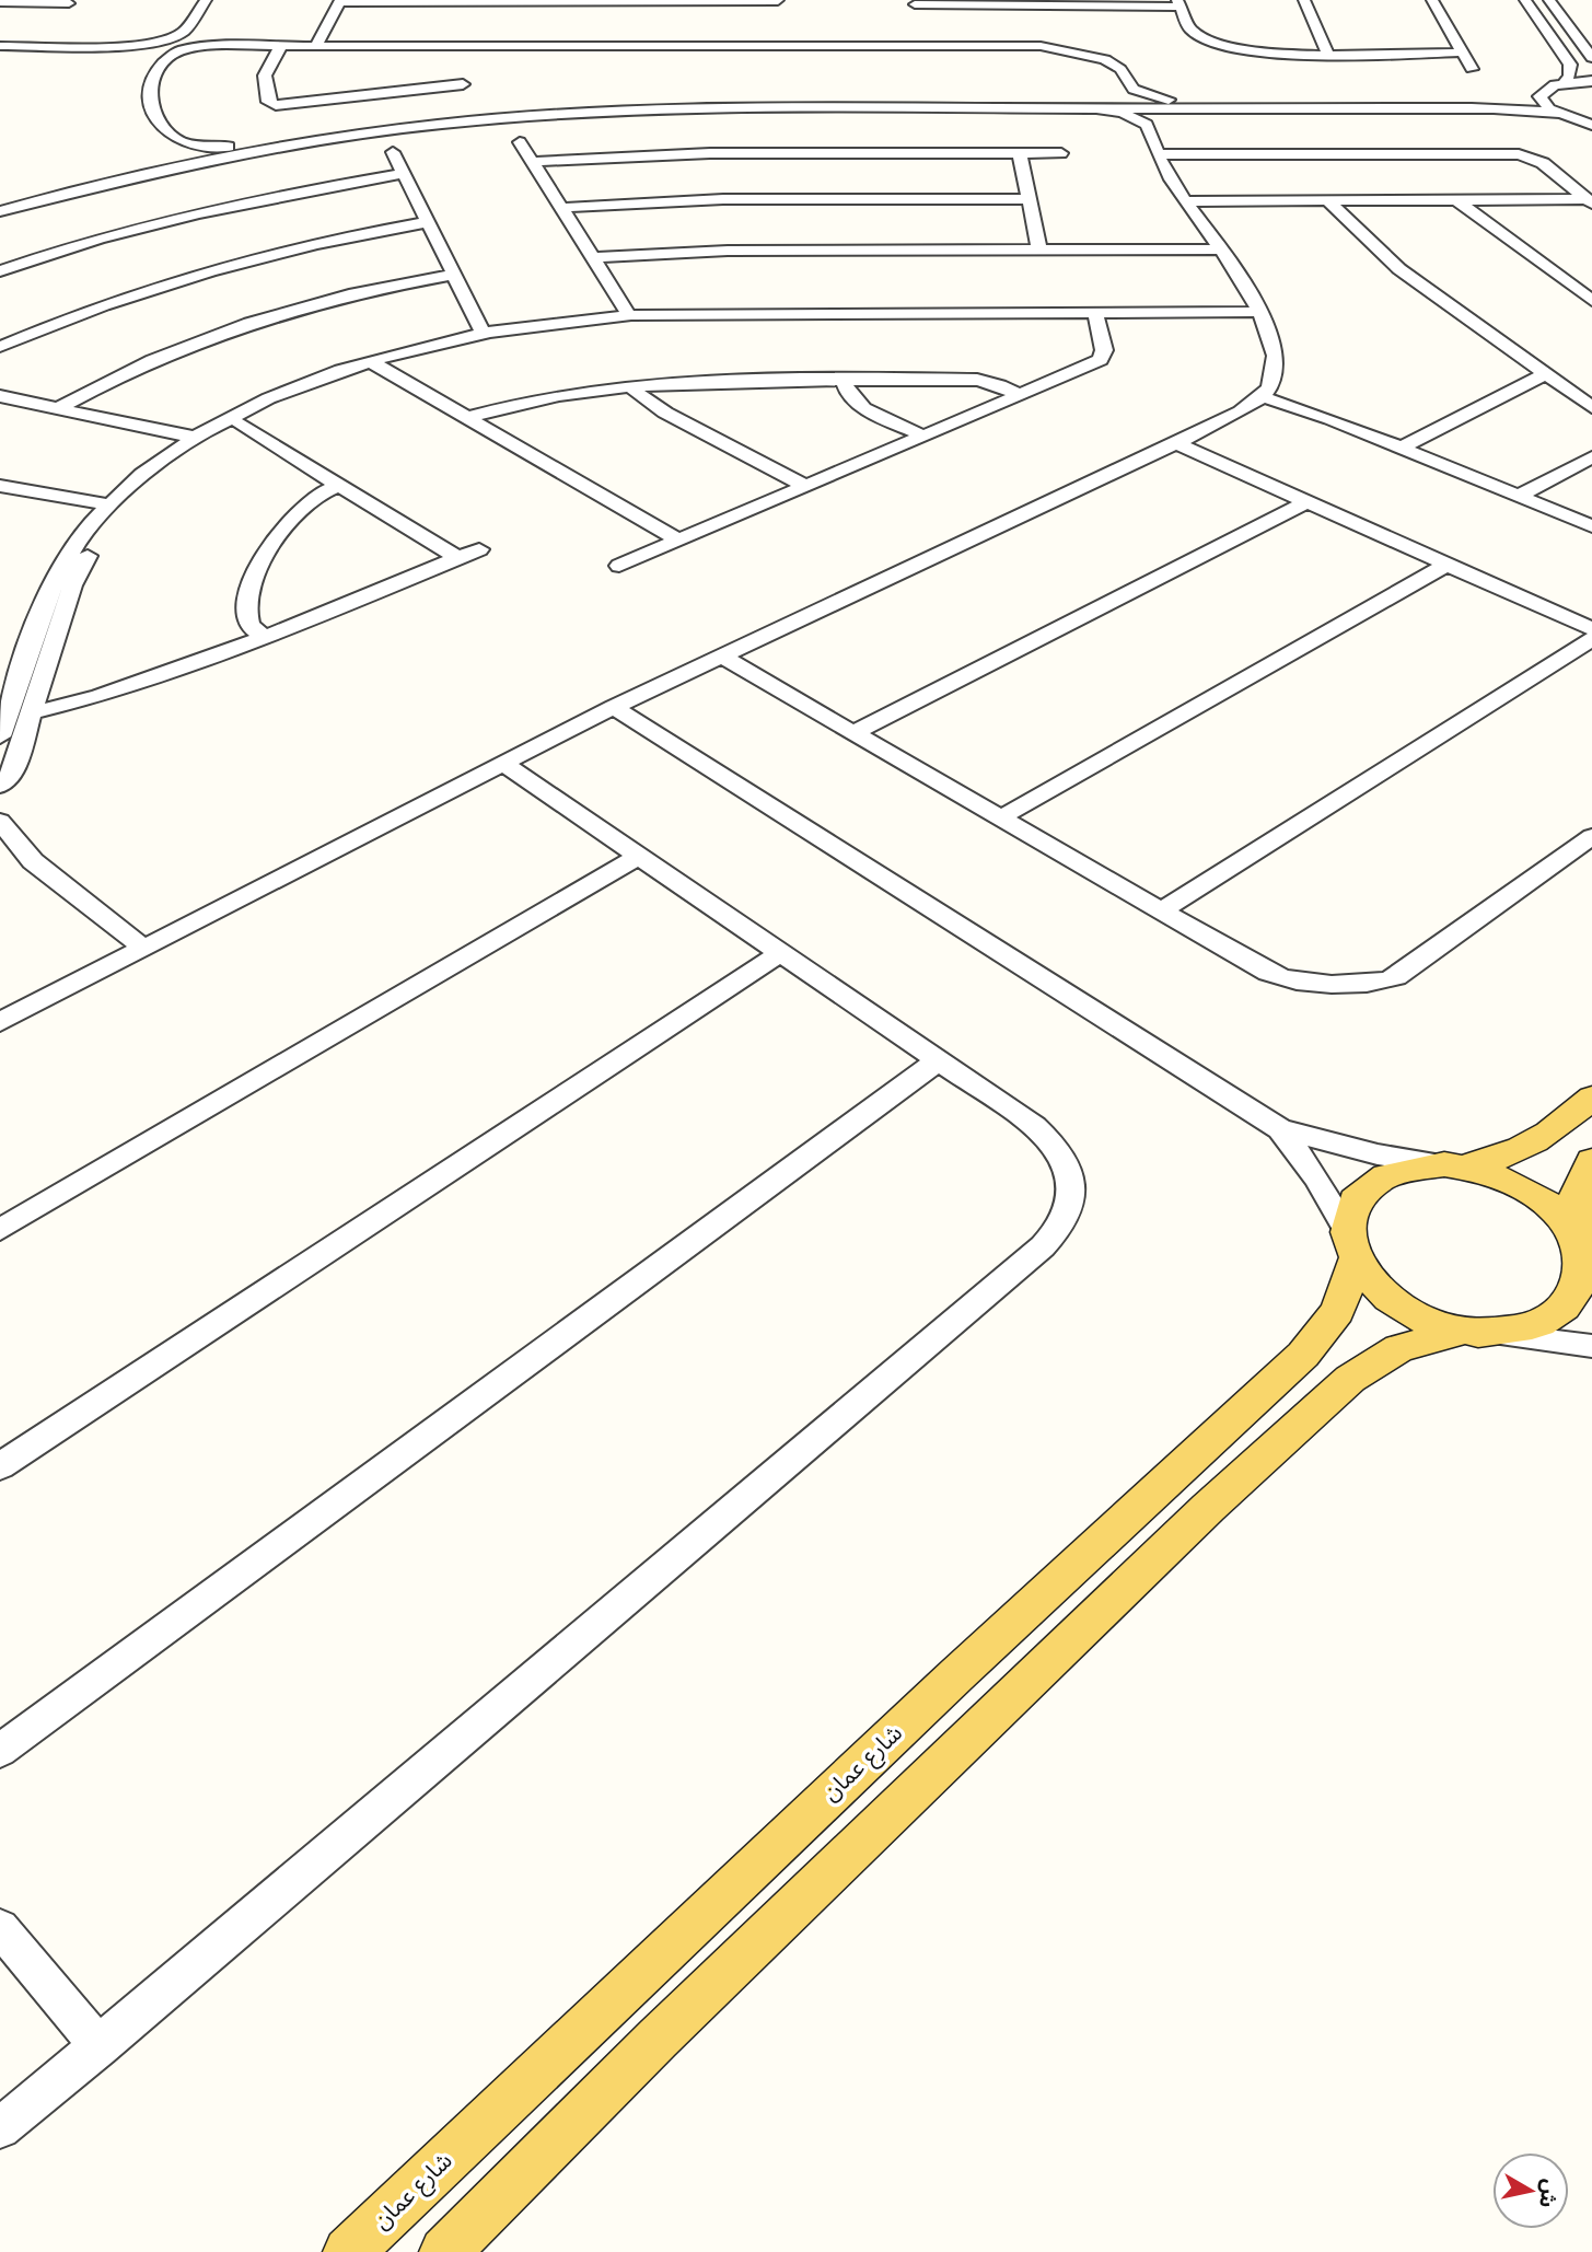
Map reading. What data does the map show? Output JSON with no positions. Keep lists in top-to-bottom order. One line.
{"streets":{"main road":["شارع عمان"]},"north":"right"}
